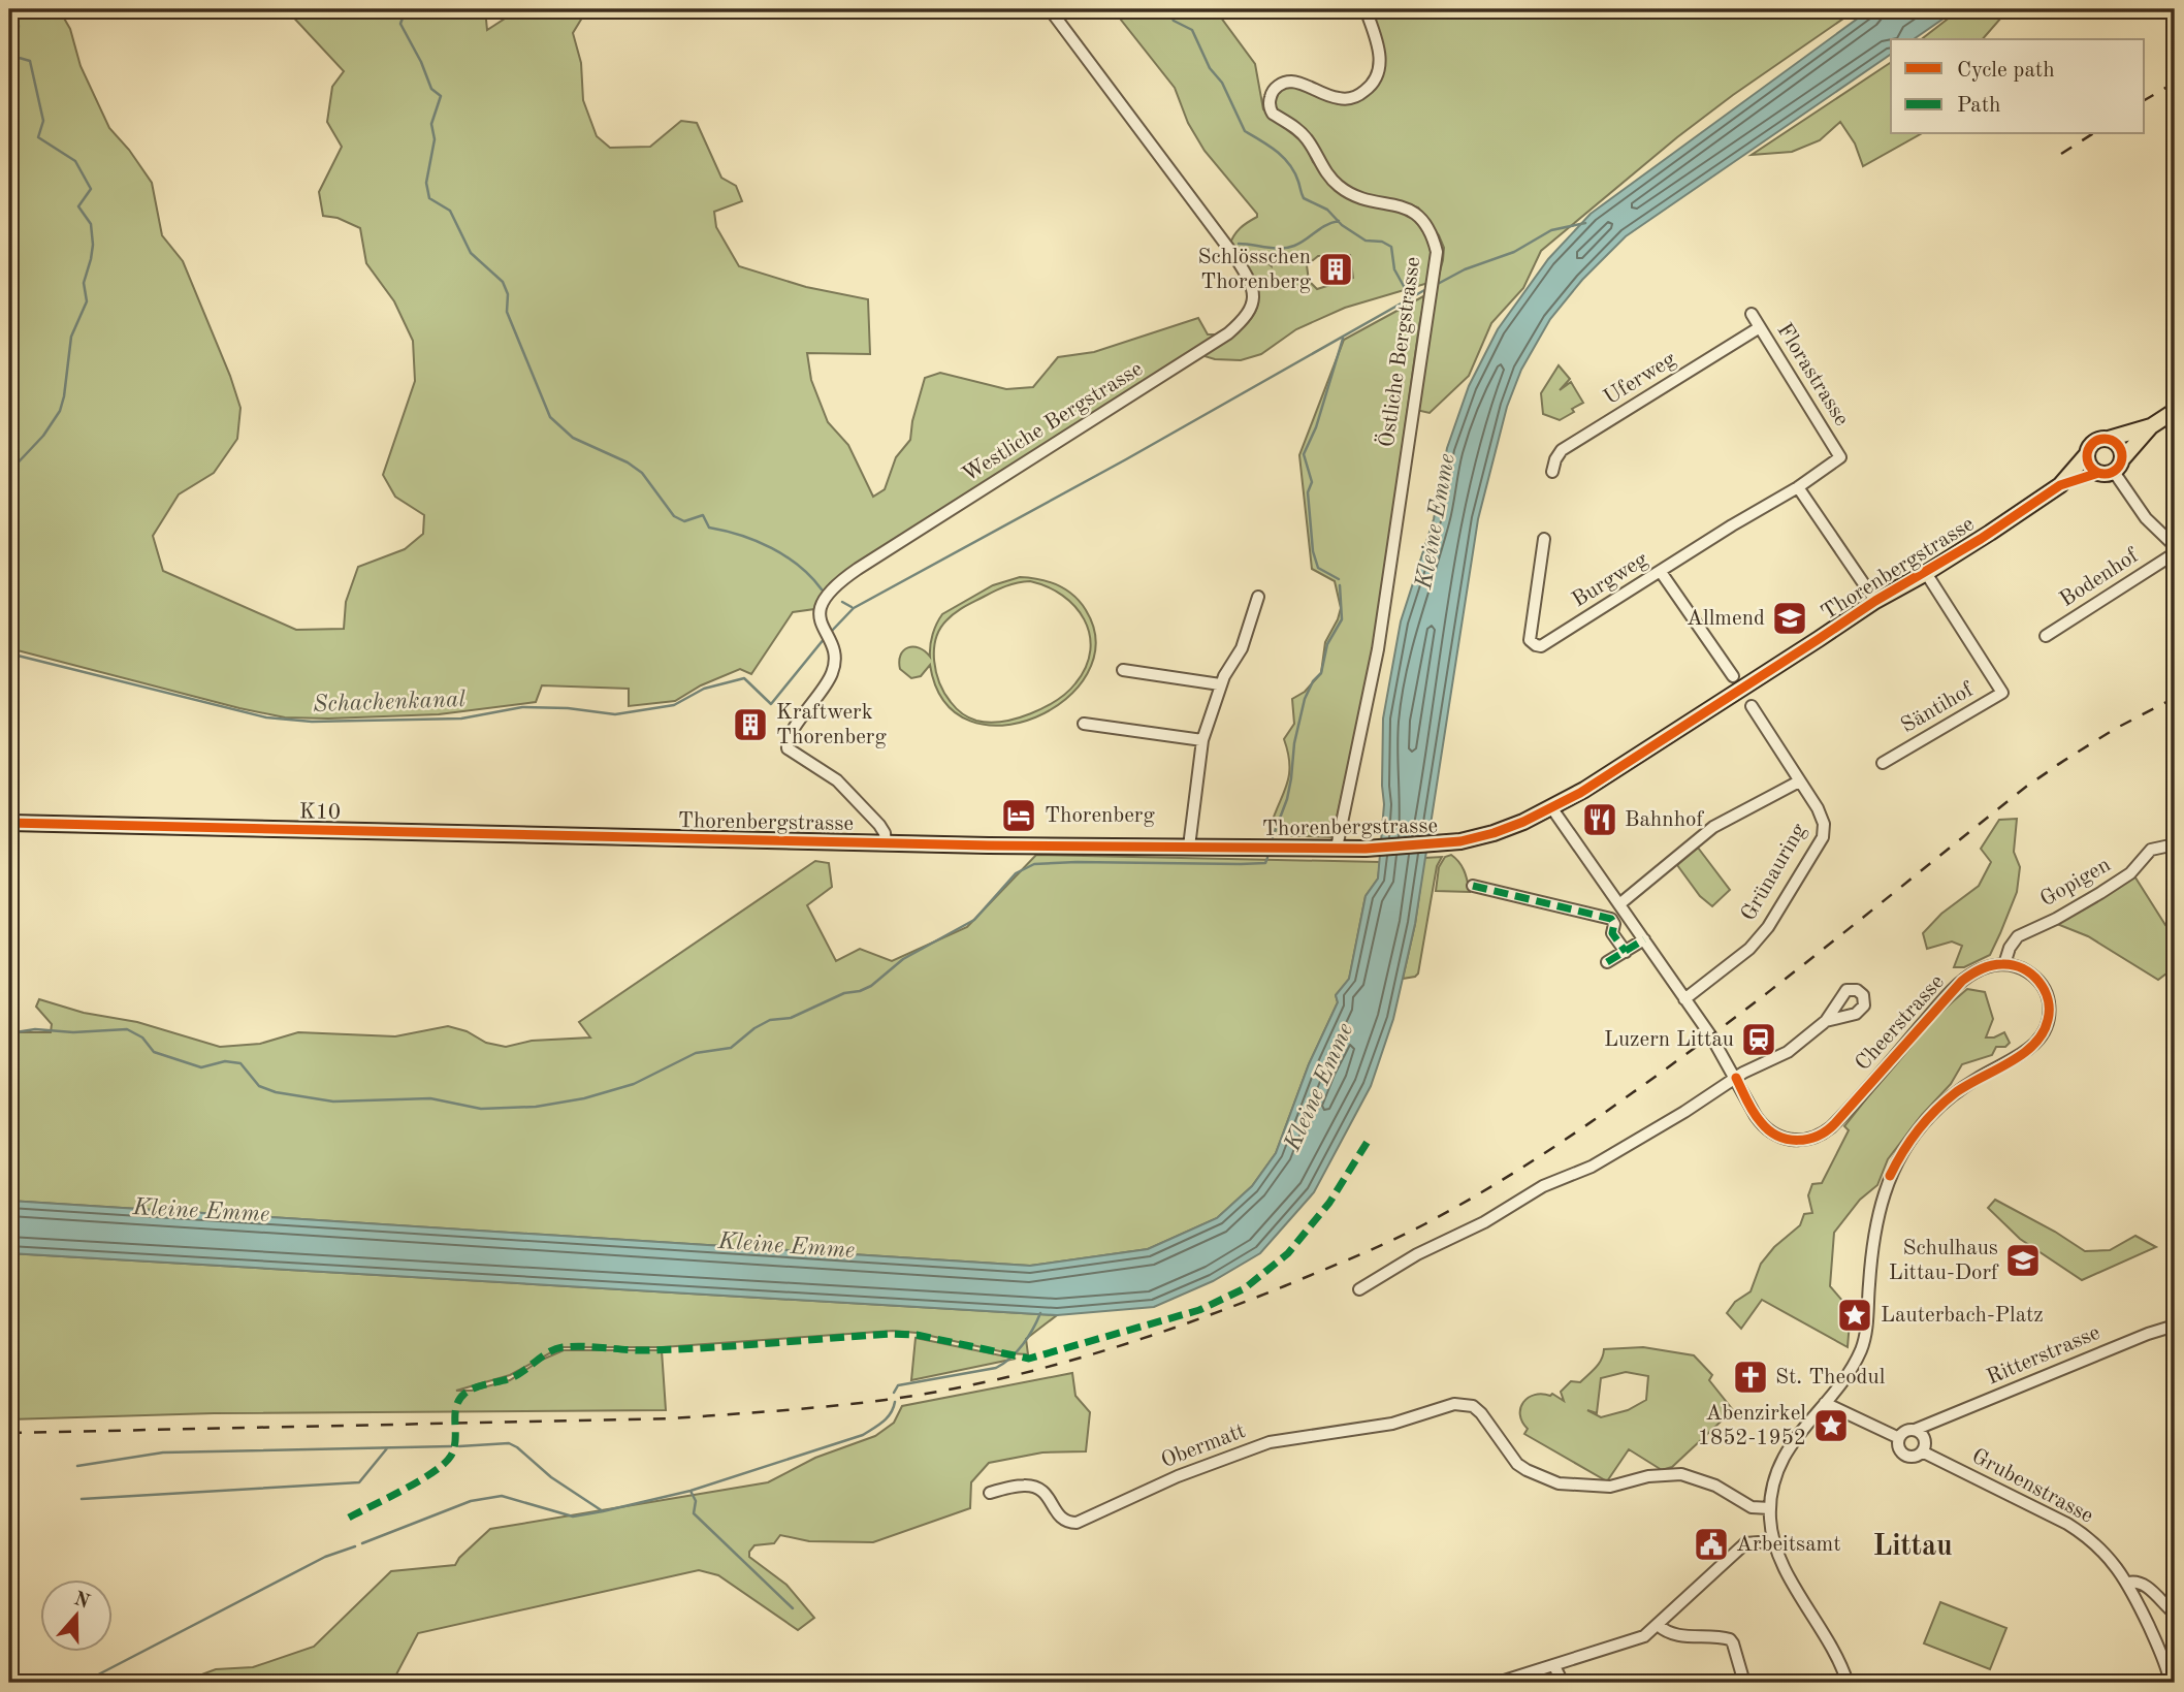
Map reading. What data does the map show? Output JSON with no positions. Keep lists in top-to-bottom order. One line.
{"streets":{"main road":["Thorenbergstrasse","K10"],"street":["Östliche Bergstrasse","Florastrasse","Uferweg","Westliche Bergstrasse","Bodenhof","Burgweg","Säntihof","Grünauring","Gopigen","Cheerstrasse","Ritterstrasse","Obermatt","Grubenstrasse"]},"crossings":[["Östliche Bergstrasse","Thorenbergstrasse"],["Florastrasse","Uferweg"],["Florastrasse","Burgweg"],["Westliche Bergstrasse","Thorenbergstrasse"],["Thorenbergstrasse","Bodenhof"],["Thorenbergstrasse","Säntihof"],["Thorenbergstrasse","K10"],["Thorenbergstrasse","Cheerstrasse"],["Grünauring","Cheerstrasse"],["Gopigen","Cheerstrasse"],["Ritterstrasse","Grubenstrasse"]],"districts":["Littau"],"water":["Kleine Emme","Schachenkanal"],"places":{"building":["Schlösschen Thorenberg","Kraftwerk Thorenberg"],"school or university":["Allmend","Schulhaus Littau-Dorf"],"hotel":["Thorenberg"],"restaurant":["Bahnhof"],"station":["Luzern Littau"],"place":["Lauterbach-Platz","Abenzirkel 1852-1952"],"church":["St. Theodul"],"public building":["Arbeitsamt"]},"legend":["Cycle path","Path"],"north":"top"}
